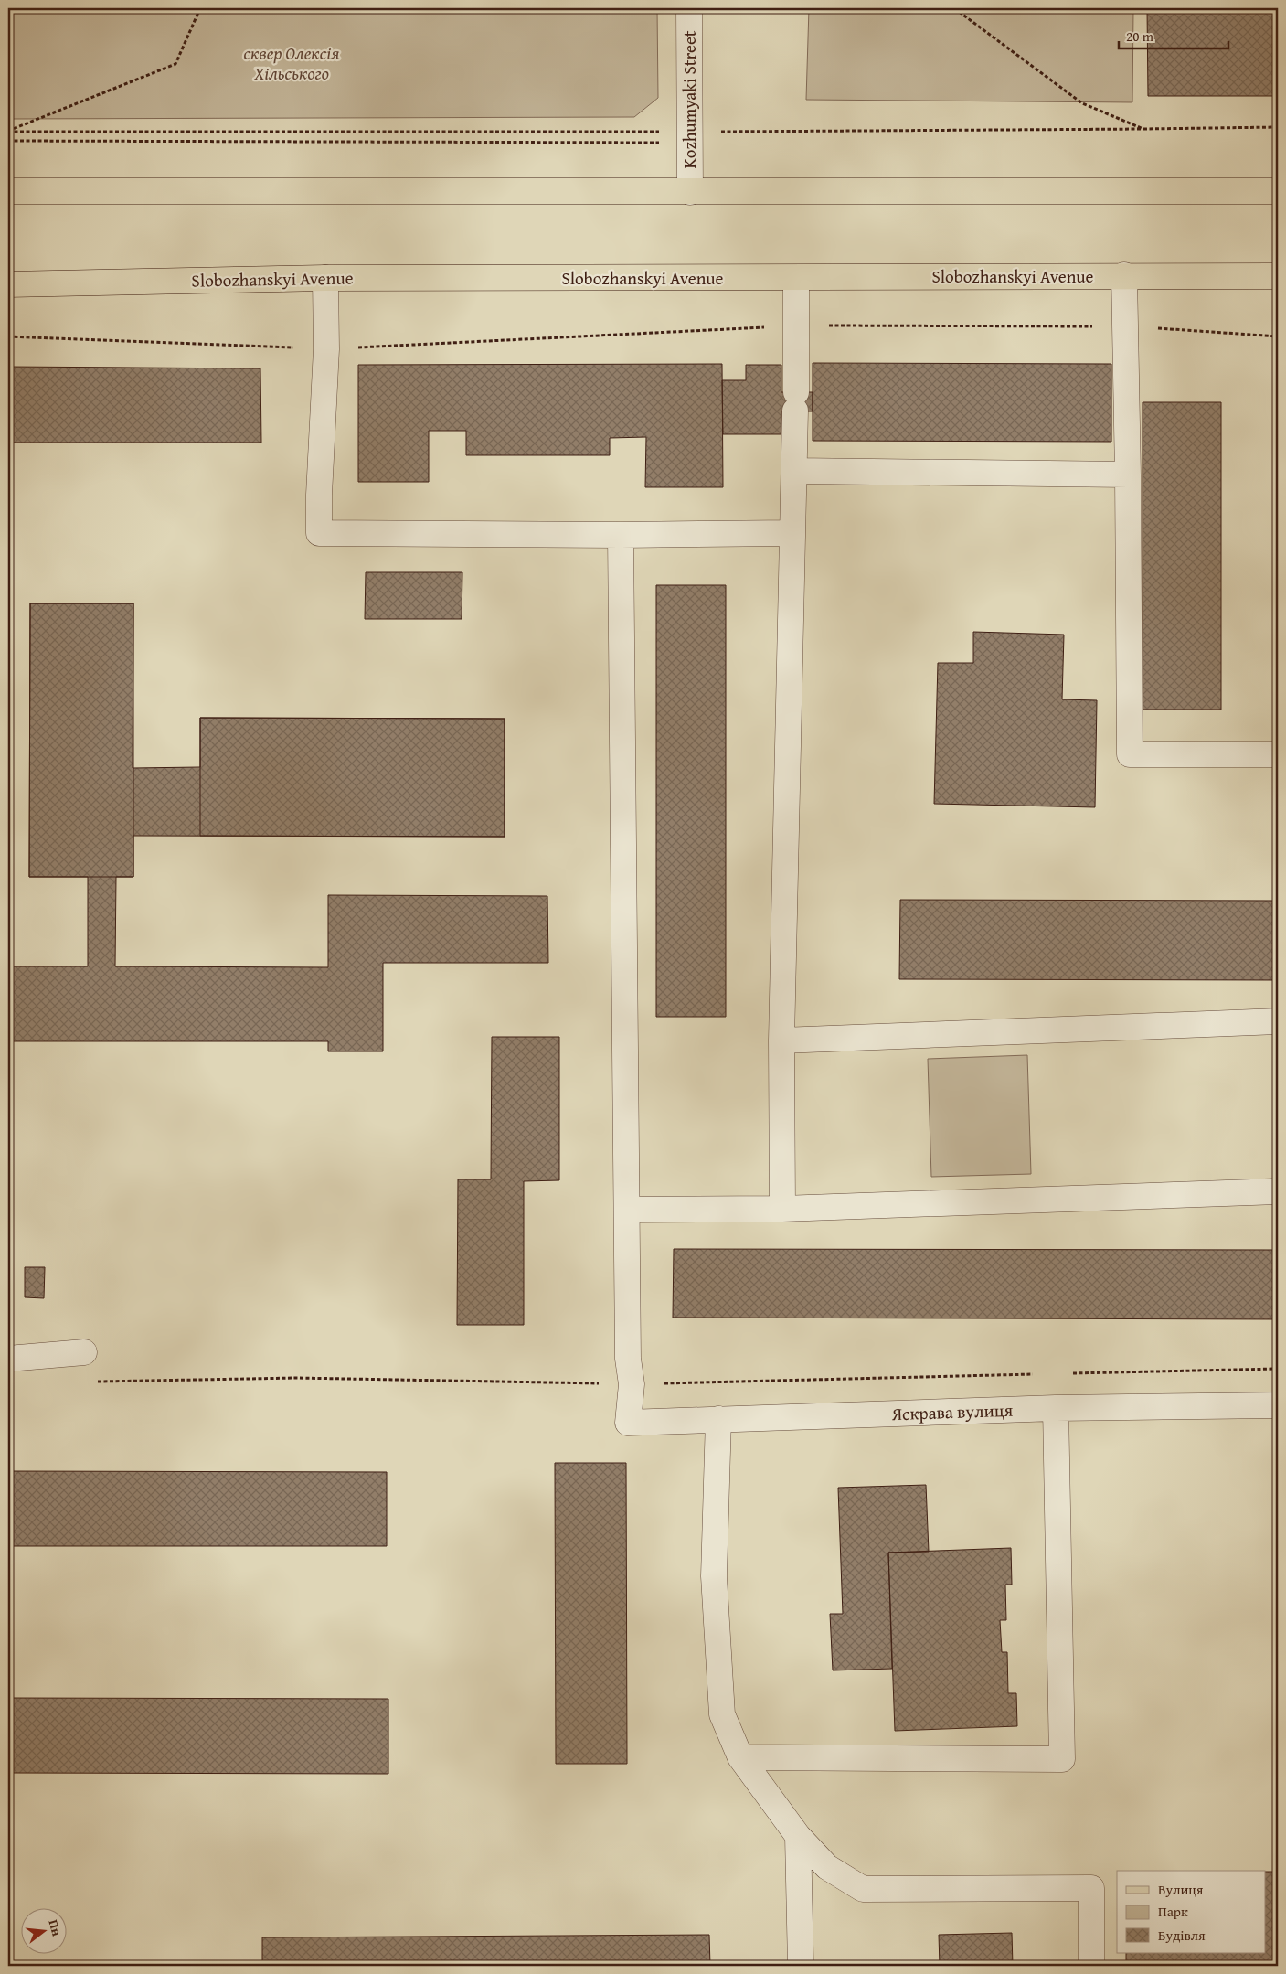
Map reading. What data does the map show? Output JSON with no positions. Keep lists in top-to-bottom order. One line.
{"streets":{"main road":["Slobozhanskyi Avenue"],"street":["Kozhumyaki Street","Яскрава вулиця"]},"parks":["сквер Олексія Хільського"],"legend":["Вулиця","Парк","Будівля"],"scale_bar":"20 m","north":"right"}
